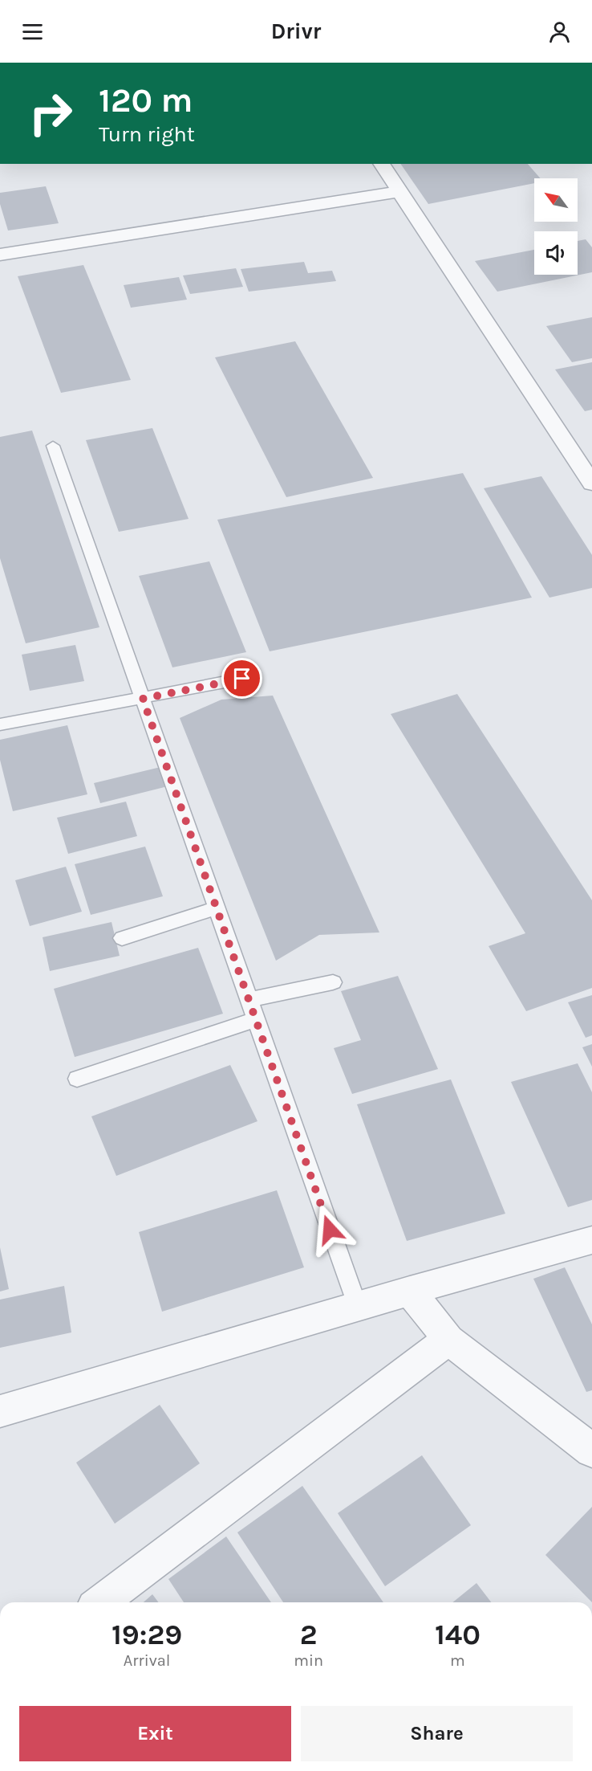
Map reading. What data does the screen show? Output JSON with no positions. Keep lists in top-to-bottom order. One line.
{"north":"top left","page":{"header":"Drivr","turn":["120 m","Turn right"],"eta":["19:29","Arrival","2","min","140","m"],"buttons":["Exit","Share"]}}
